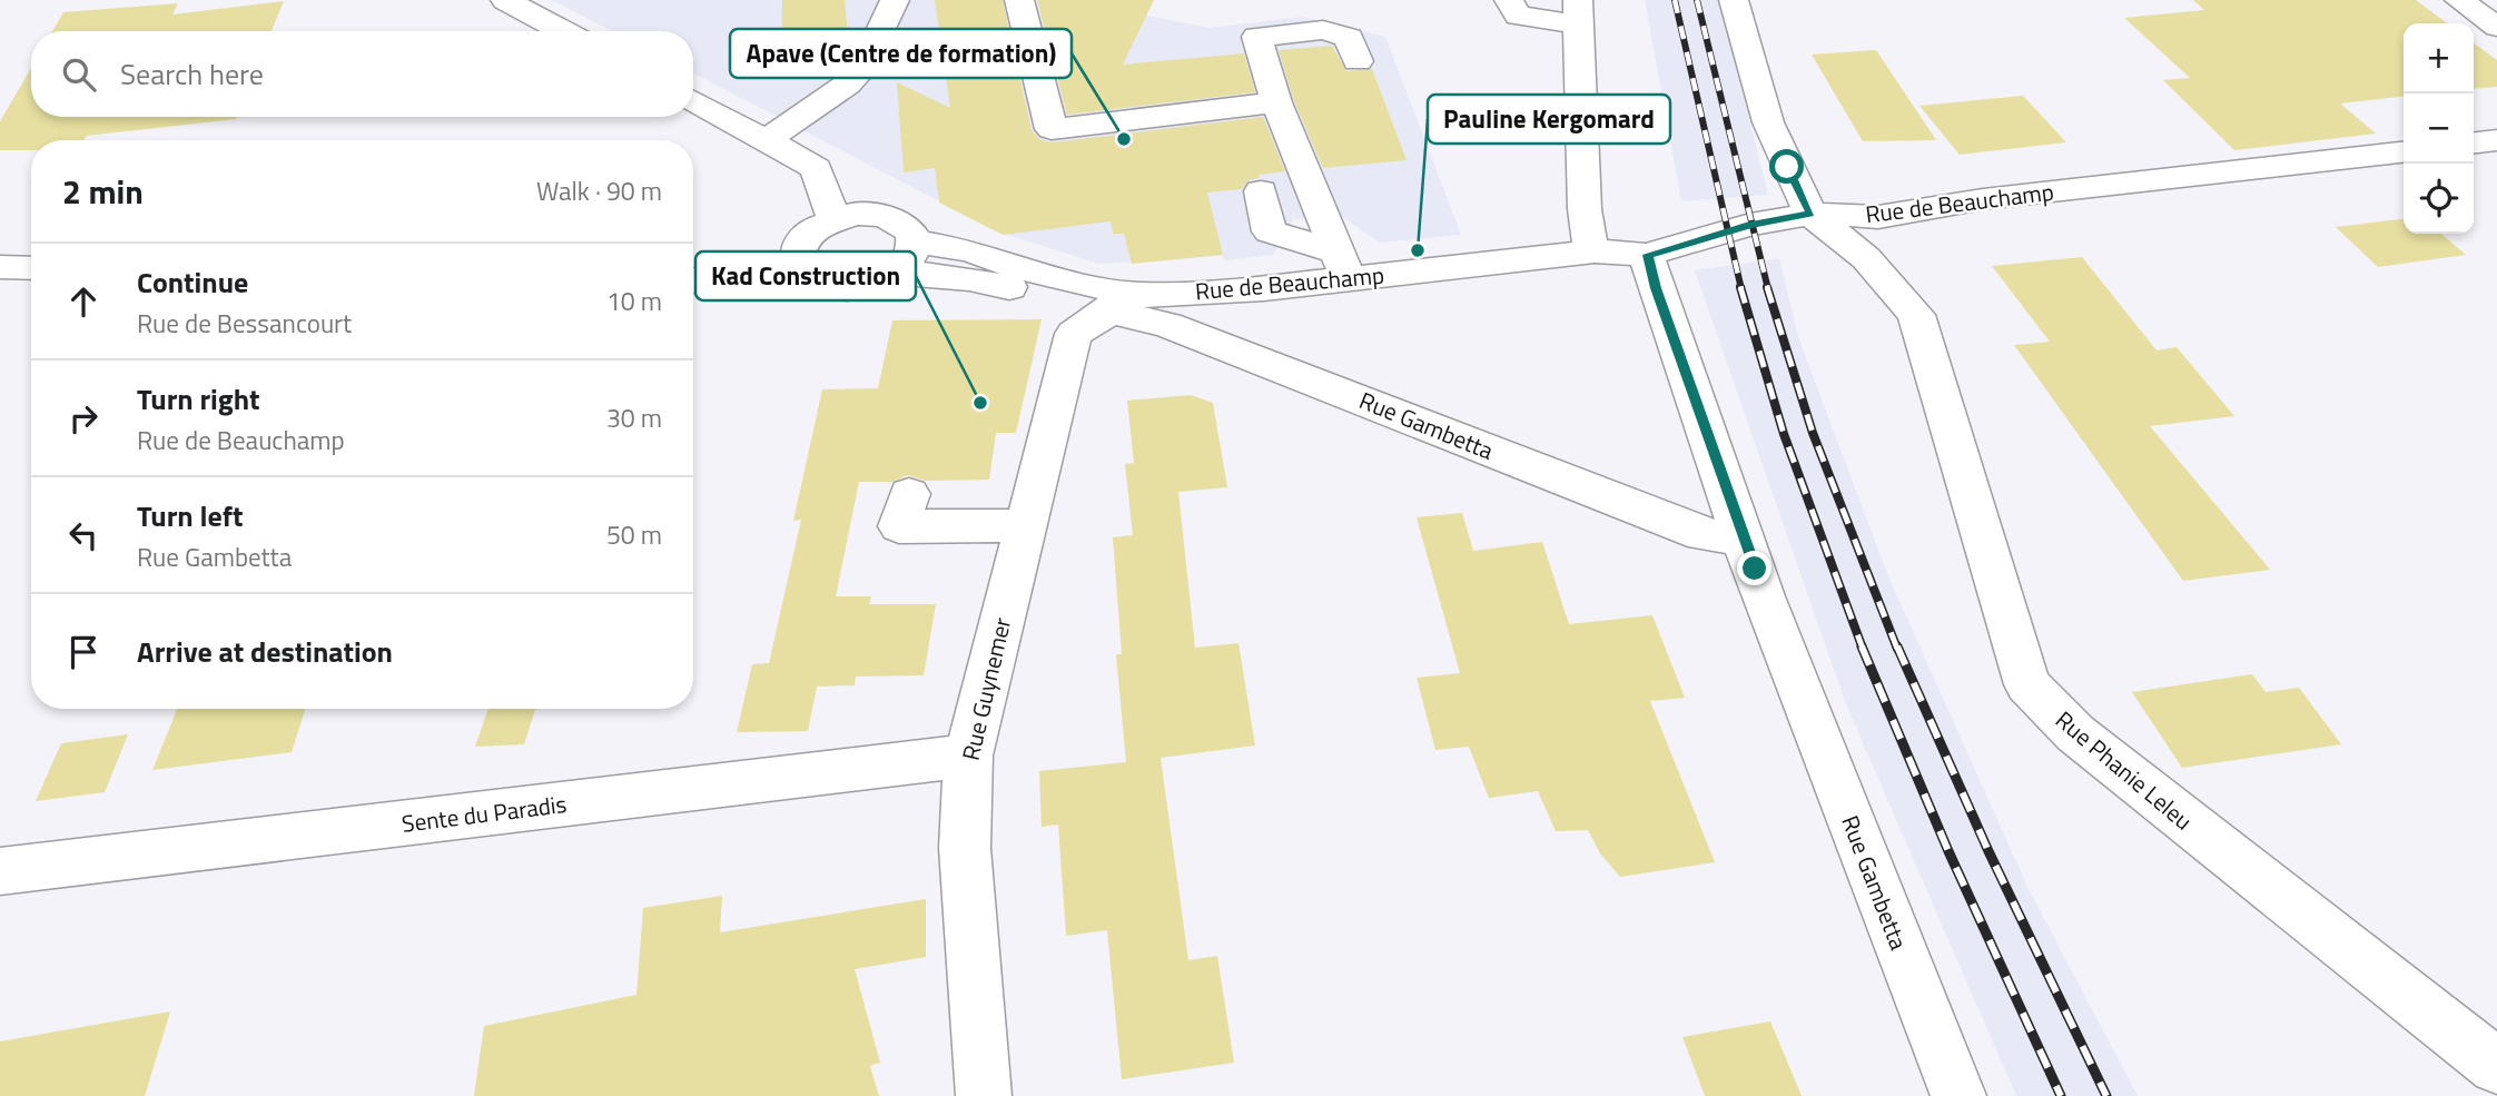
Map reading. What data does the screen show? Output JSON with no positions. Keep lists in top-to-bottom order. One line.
{"streets":{"street":["Rue de Beauchamp","Rue Gambetta","Rue Guynemer","Rue Phanie Leleu","Sente du Paradis"]},"crossings":[["Rue de Beauchamp","Rue Gambetta"],["Rue de Beauchamp","Rue Guynemer"],["Rue de Beauchamp","Rue Phanie Leleu"],["Rue Gambetta","Rue Guynemer"],["Rue Guynemer","Sente du Paradis"]],"places":["Apave (Centre de formation)","Pauline Kergomard","Kad Construction"],"page":{"map_buttons":["+","−"],"search":"Search here","heading":["2 min","Walk · 90 m"],"list":[["Continue","Rue de Bessancourt","10 m"],["Turn right","Rue de Beauchamp","30 m"],["Turn left","Rue Gambetta","50 m"],"Arrive at destination"]}}
